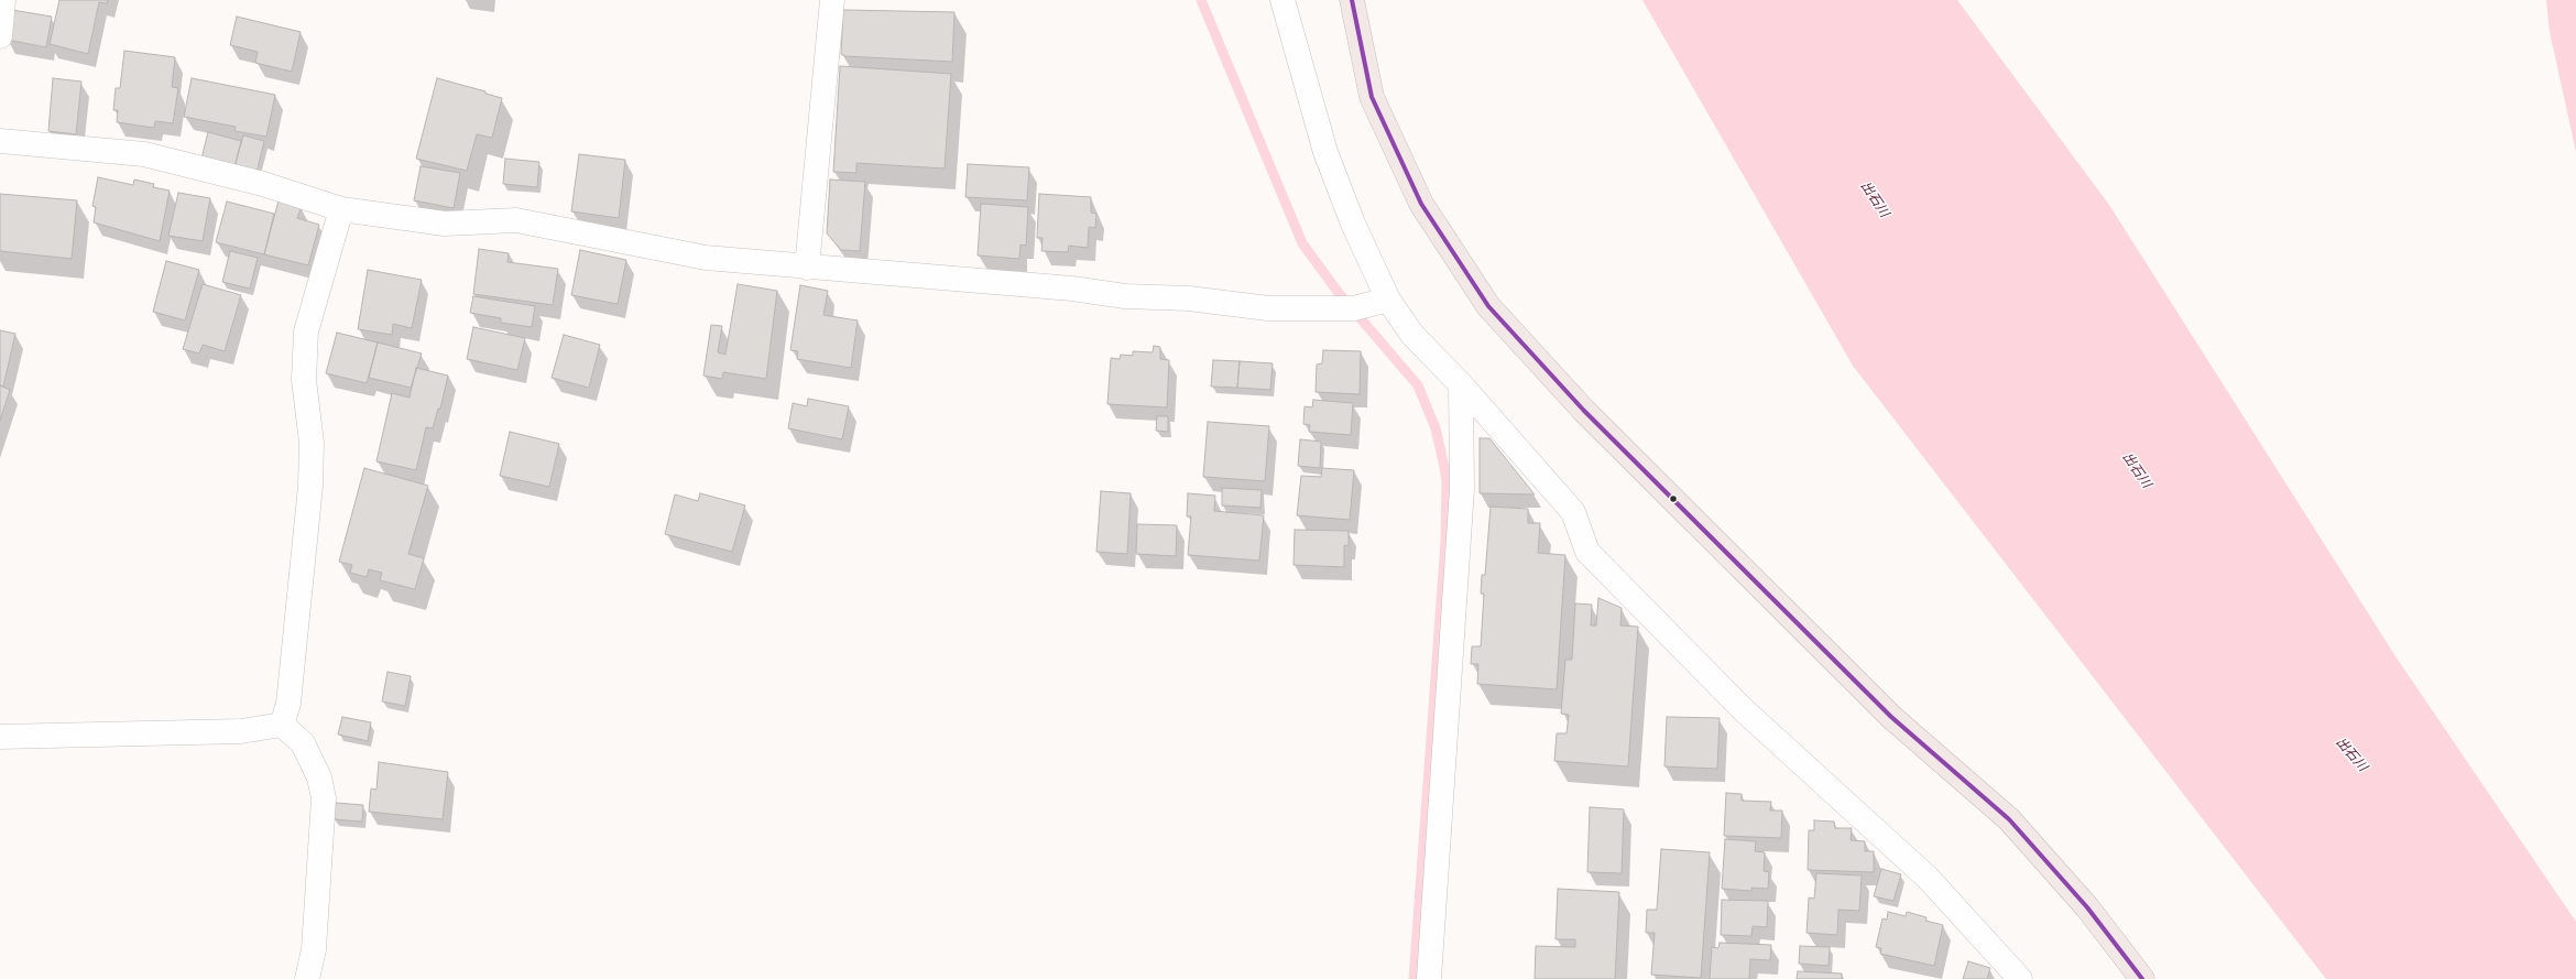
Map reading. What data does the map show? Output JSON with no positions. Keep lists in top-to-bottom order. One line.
{"water":["出石川"]}
